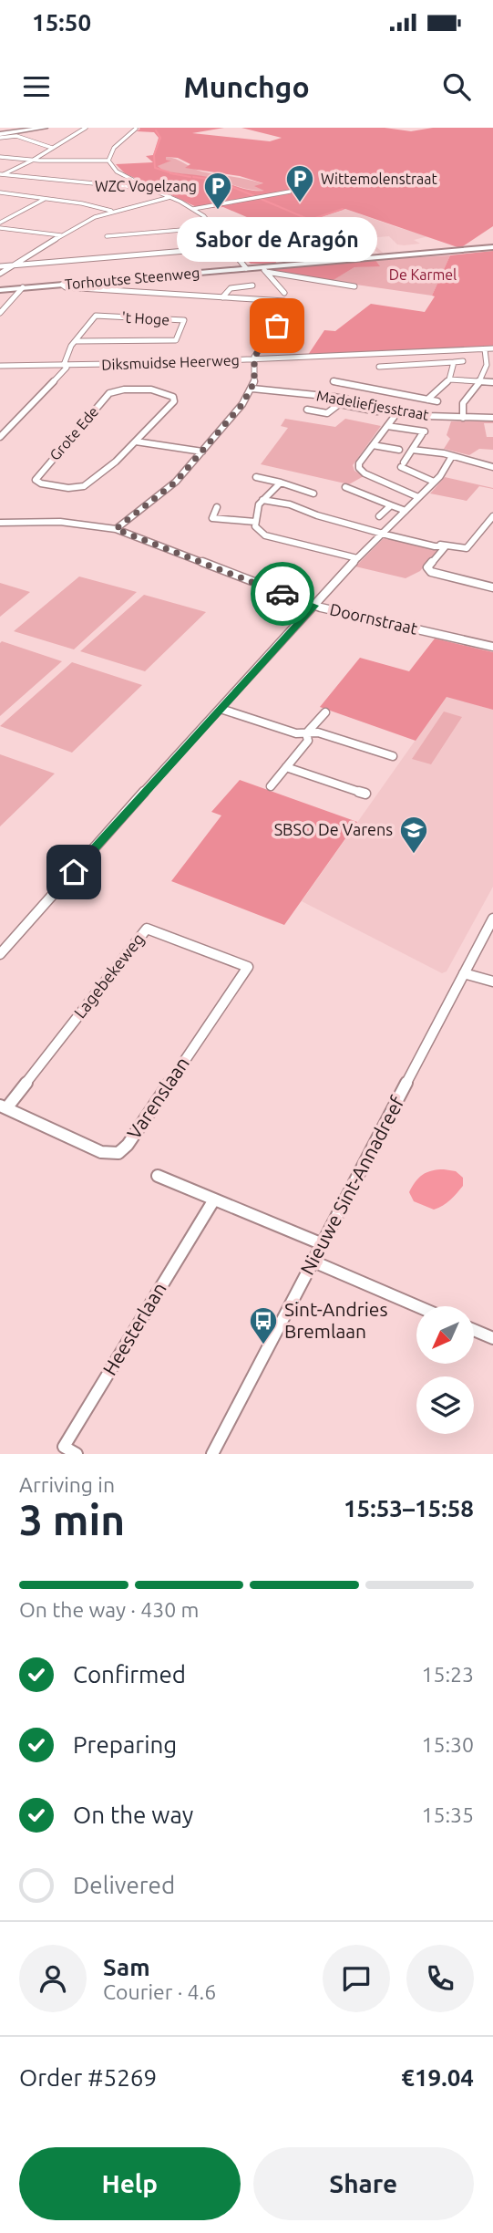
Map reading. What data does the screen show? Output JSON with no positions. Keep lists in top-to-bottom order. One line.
{"streets":{"main road":["Torhoutse Steenweg"],"street":["'t Hoge","Diksmuidse Heerweg","Madeliefjesstraat","Grote Ede","Doornstraat","Lagebekeweg","Varenslaan","Nieuwe Sint-Annadreef","Heesterlaan"]},"crossings":[["'t Hoge","Diksmuidse Heerweg"],["Lagebekeweg","Varenslaan"]],"parks":["De Karmel"],"places":{"parking":["Wittemolenstraat","WZC Vogelzang"],"other":["Sabor de Aragón"],"school or university":["SBSO De Varens"],"bus stop":["Sint-Andries Bremlaan"]},"north":"bottom left","page":{"status":"15:50","header":"Munchgo","bubble":"Sabor de Aragón","heading":["3 min","Arriving in","15:53–15:58"],"panel":["Sam","Courier · 4.6","Order #5269","€19.04"],"bar":"On the way · 430 m","list":[["Confirmed","15:23"],["Preparing","15:30"],["On the way","15:35"],"Delivered"],"buttons":["Help","Share"]}}
